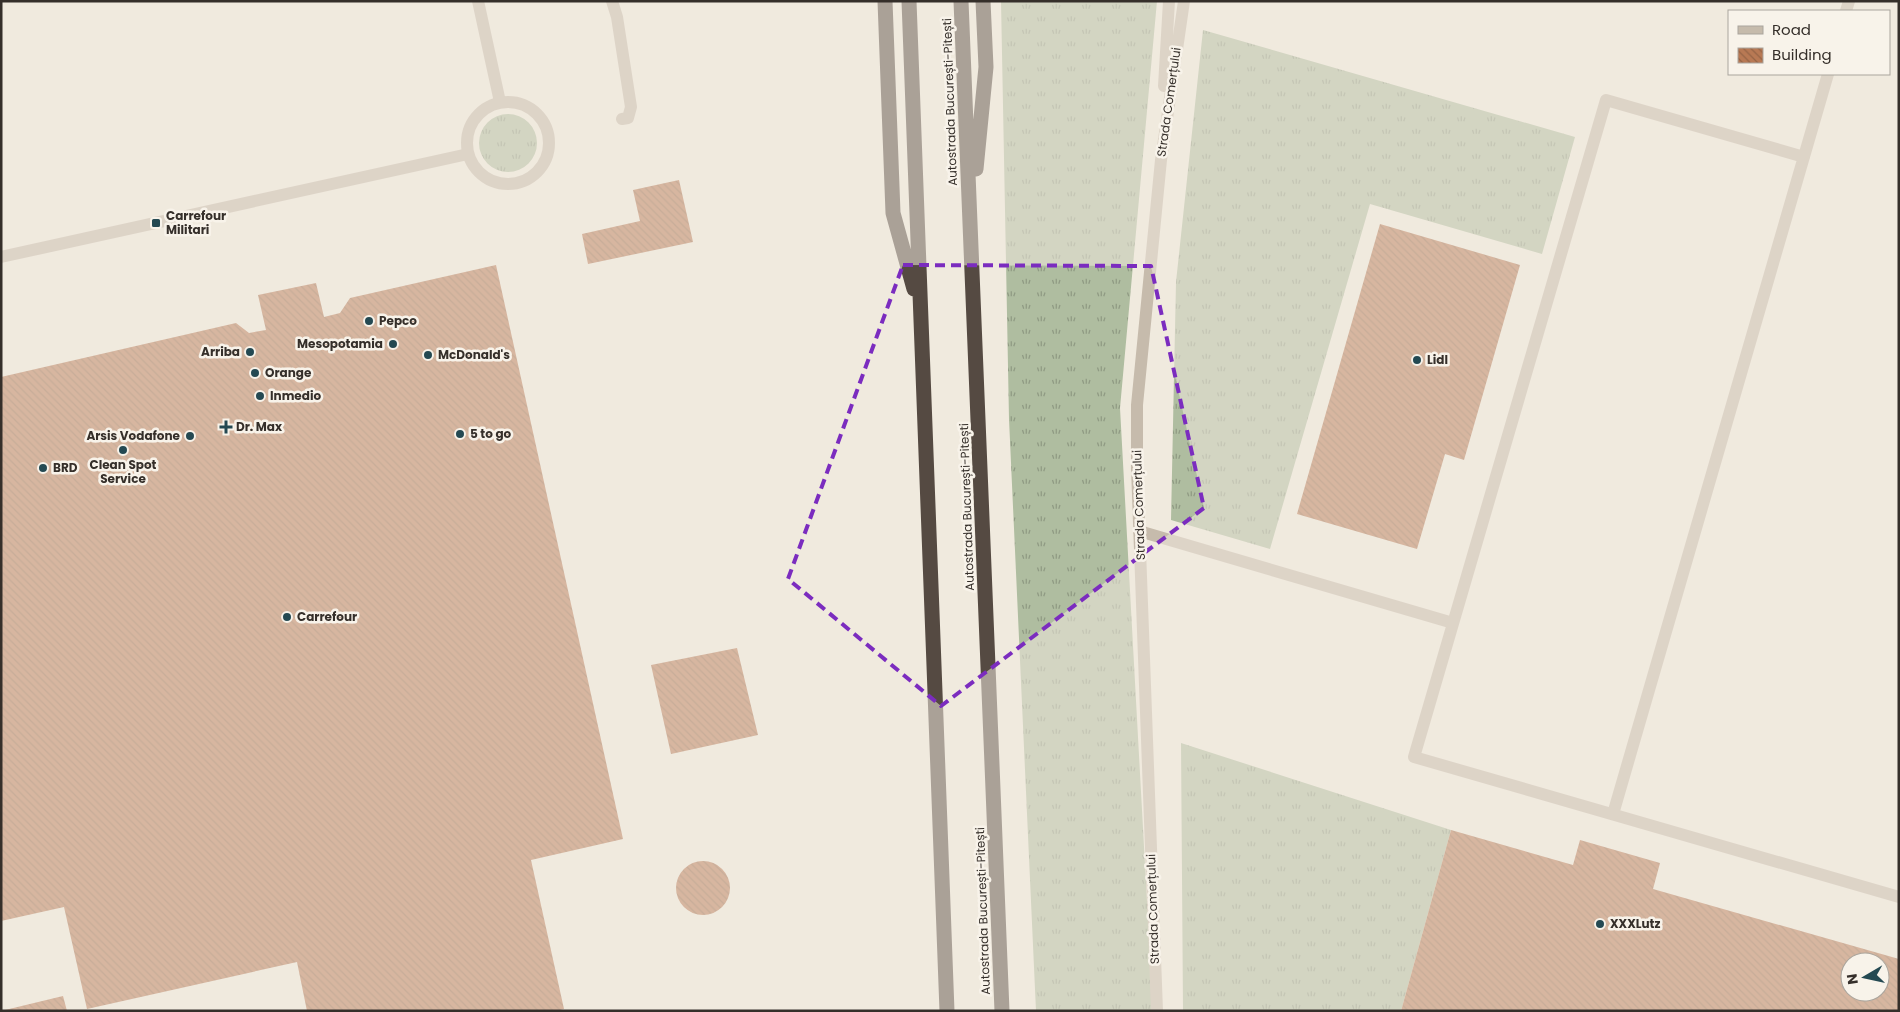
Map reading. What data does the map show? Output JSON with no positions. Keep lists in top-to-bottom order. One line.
{"streets":{"highway":["Autostrada București-Pitești"],"street":["Strada Comerțului"]},"places":{"transit":["Carrefour Militari"],"other":["Pepco","Mesopotamia","Arriba","McDonald's","Lidl","Orange","Inmedio","5 to go","Arsis Vodafone","Clean Spot Service","BRD","Carrefour","XXXLutz"],"health":["Dr. Max"]},"legend":["Road","Building"],"north":"left"}
